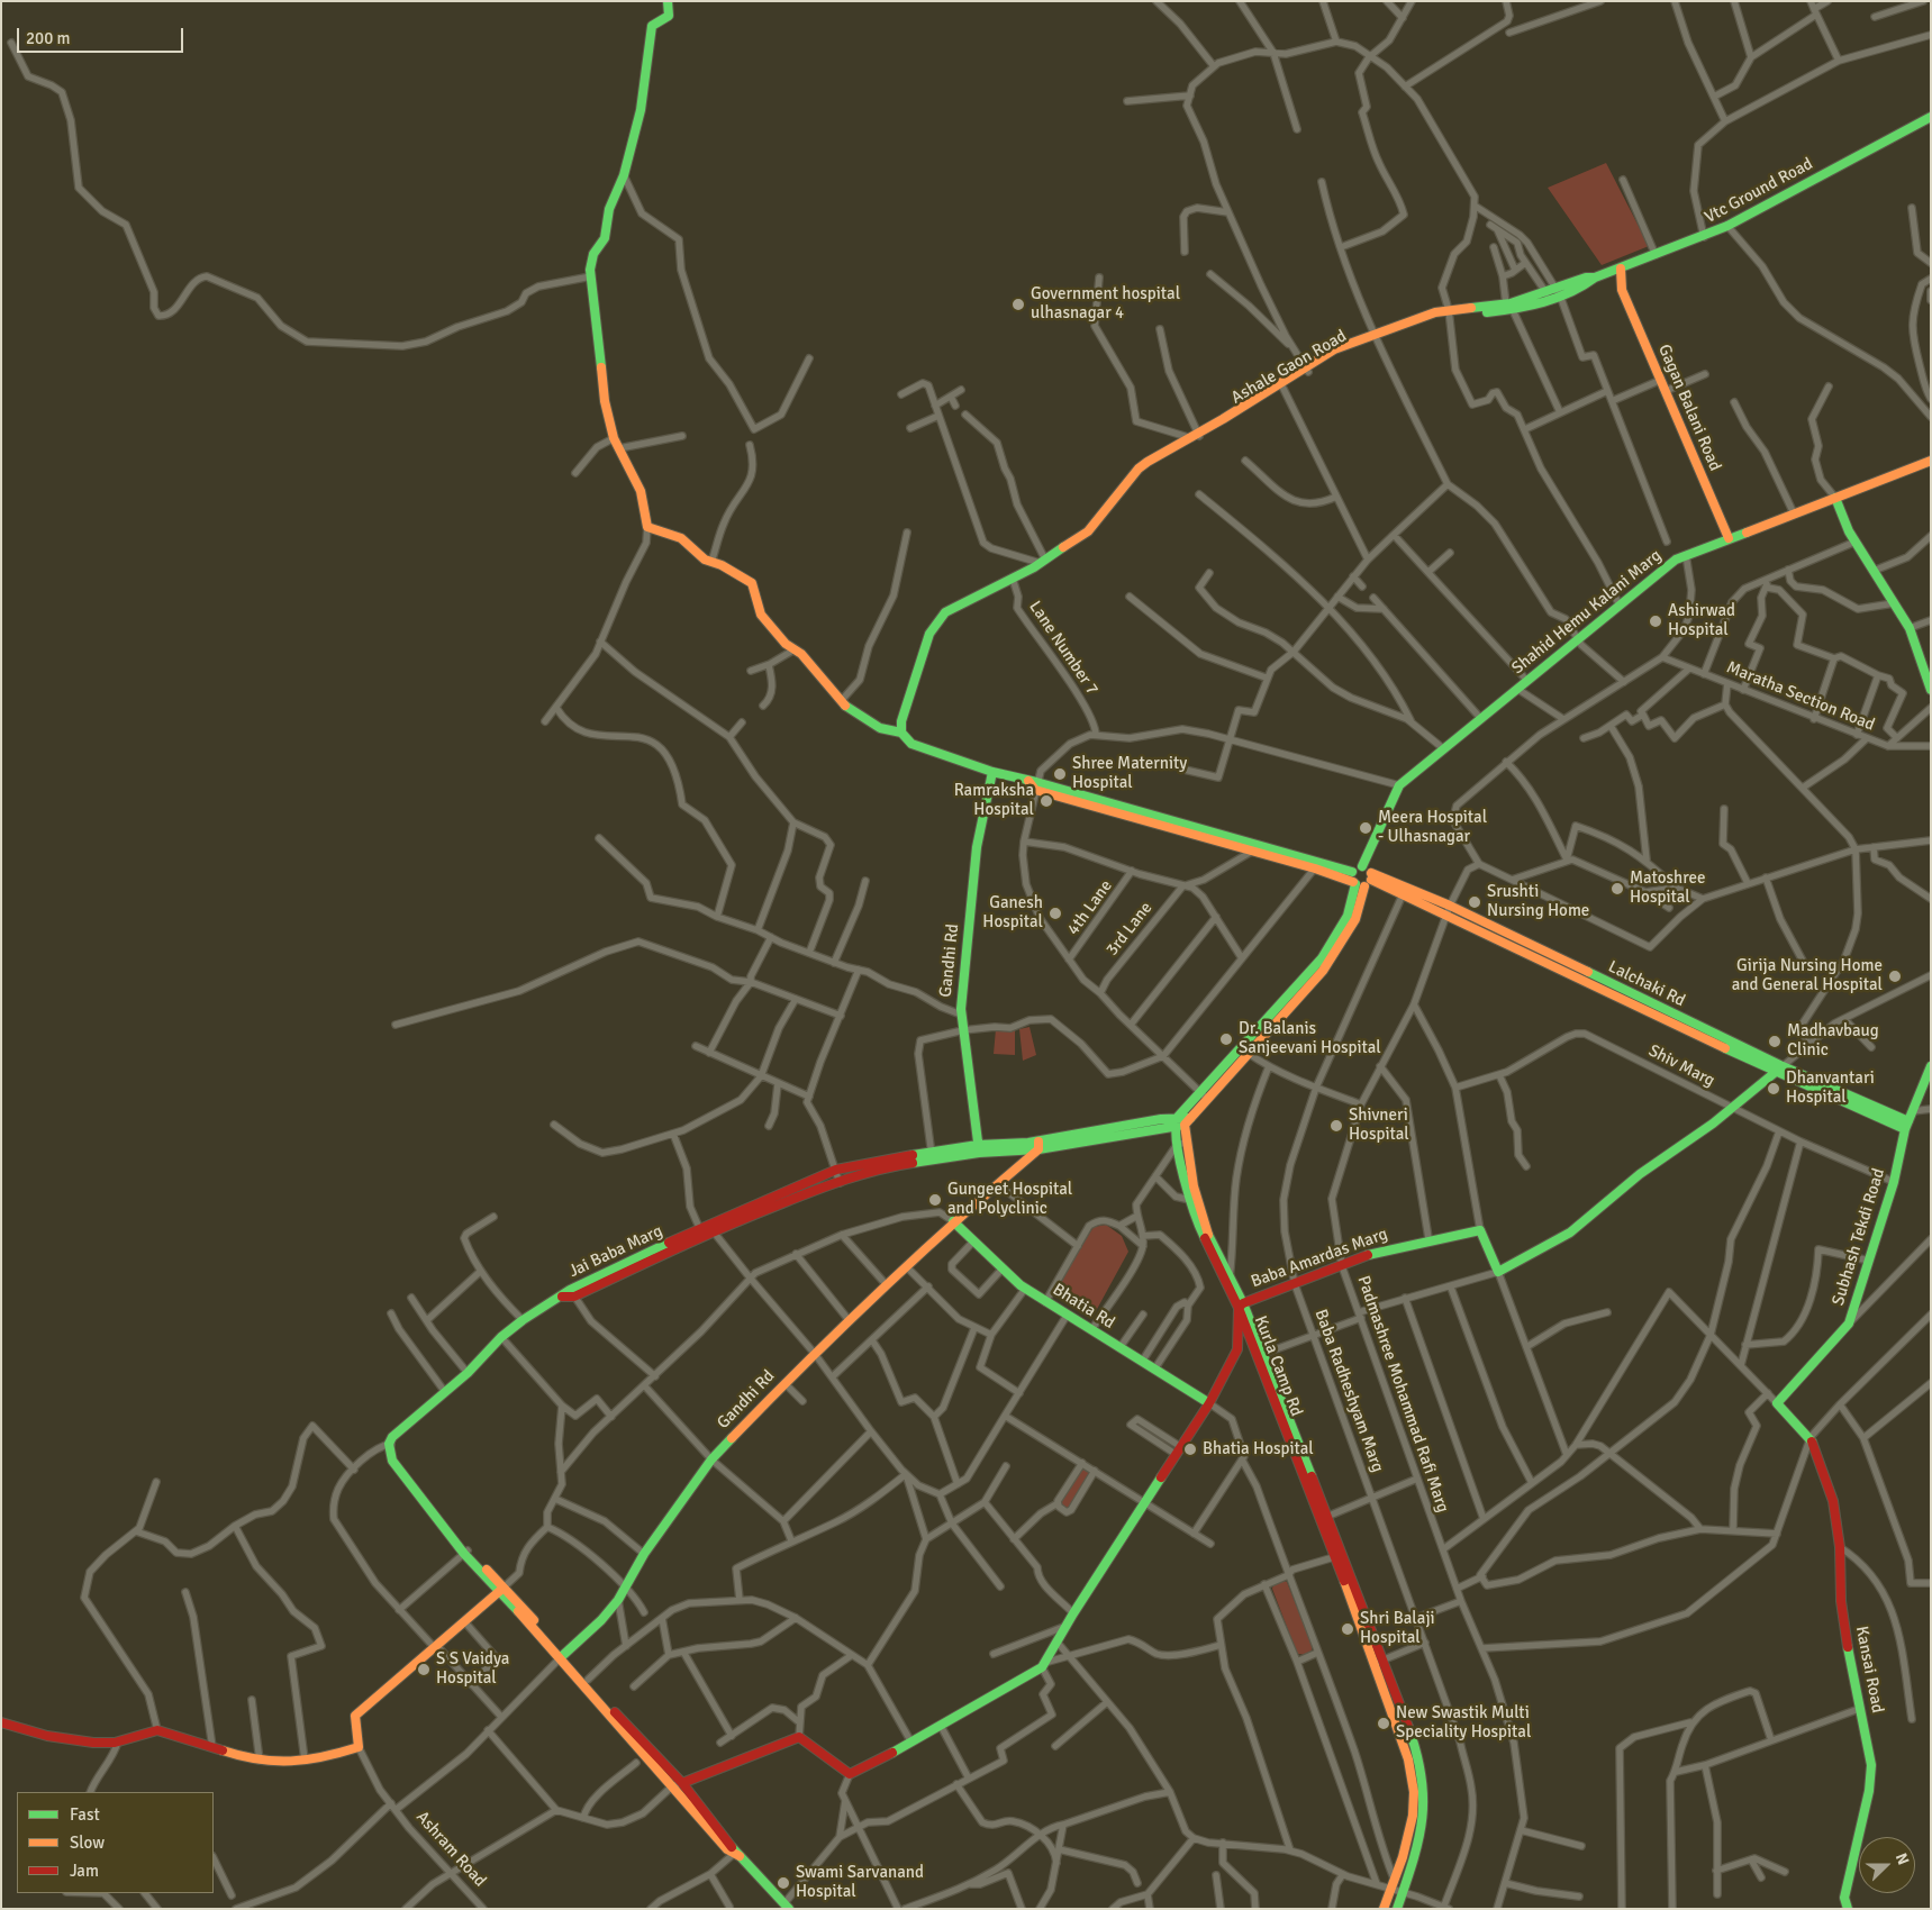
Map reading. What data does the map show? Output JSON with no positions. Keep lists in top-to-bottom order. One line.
{"streets":{"street":["Vtc Ground Road","Ashale Gaon Road","Gagan Balani Road","Shahid Hemu Kalani Marg","Lane Number 7","Maratha Section Road","4th Lane","3rd Lane","Gandhi Rd","Lalchaki Rd","Shiv Marg","Subhash Tekdi Road","Jai Baba Marg","Baba Amardas Marg","Bhatia Rd","Kurla Camp Rd","Baba Radheshyam Marg","Padmashree Mohammad Rafi Marg","Kansai Road","Ashram Road"]},"crossings":[["Vtc Ground Road","Ashale Gaon Road"],["Vtc Ground Road","Gagan Balani Road"],["Ashale Gaon Road","Lane Number 7"],["Gagan Balani Road","Shahid Hemu Kalani Marg"],["Shahid Hemu Kalani Marg","Lalchaki Rd"],["Gandhi Rd","Jai Baba Marg"],["Gandhi Rd","Bhatia Rd"],["Lalchaki Rd","Subhash Tekdi Road"],["Lalchaki Rd","Baba Radheshyam Marg"],["Lalchaki Rd","Padmashree Mohammad Rafi Marg"],["Shiv Marg","Subhash Tekdi Road"],["Jai Baba Marg","Kurla Camp Rd"],["Baba Amardas Marg","Kurla Camp Rd"],["Baba Amardas Marg","Baba Radheshyam Marg"],["Baba Amardas Marg","Padmashree Mohammad Rafi Marg"]],"places":["Government hospital ulhasnagar 4","Ashirwad Hospital","Shree Maternity Hospital","Ramraksha Hospital","Meera Hospital - Ulhasnagar","Matoshree Hospital","Srushti Nursing Home","Ganesh Hospital","Girija Nursing Home and General Hospital","Dr. Balanis Sanjeevani Hospital","Madhavbaug Clinic","Dhanvantari Hospital","Shivneri Hospital","Gungeet Hospital and Polyclinic","Bhatia Hospital","Shri Balaji Hospital","S S Vaidya Hospital","New Swastik Multi Speciality Hospital","Swami Sarvanand Hospital"],"legend":["Fast","Slow","Jam"],"scale_bar":"200 m","north":"right"}
